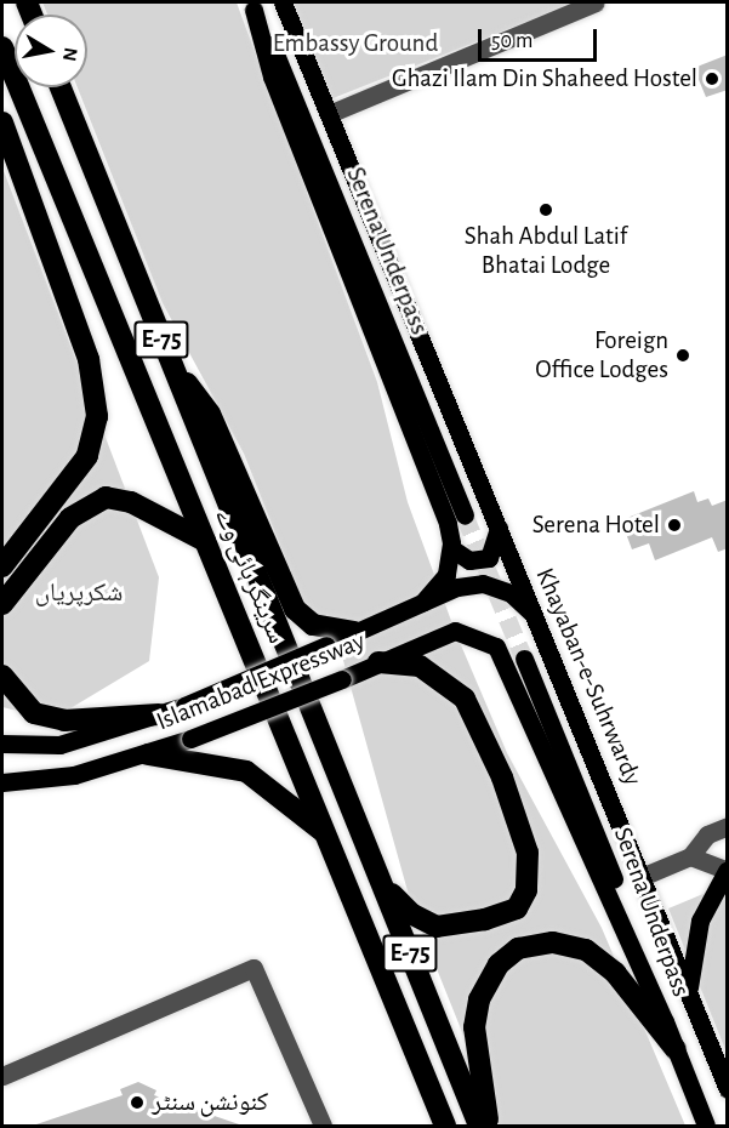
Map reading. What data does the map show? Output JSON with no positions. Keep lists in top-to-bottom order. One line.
{"streets":{"highway":["E-75","سرینگر ہائی وے"],"main road":["Serena Underpass","Khayaban-e-Suhrwardy","Islamabad Expressway"]},"crossings":[["Serena Underpass","Islamabad Expressway"],["Khayaban-e-Suhrwardy","Islamabad Expressway"]],"parks":["Embassy Ground","شکرپریاں"],"places":["Ghazi Ilam Din Shaheed Hostel","Shah Abdul Latif Bhatai Lodge","Foreign Office Lodges","Serena Hotel","کنونشن سنٹر"],"scale_bar":"50 m","north":"right"}
